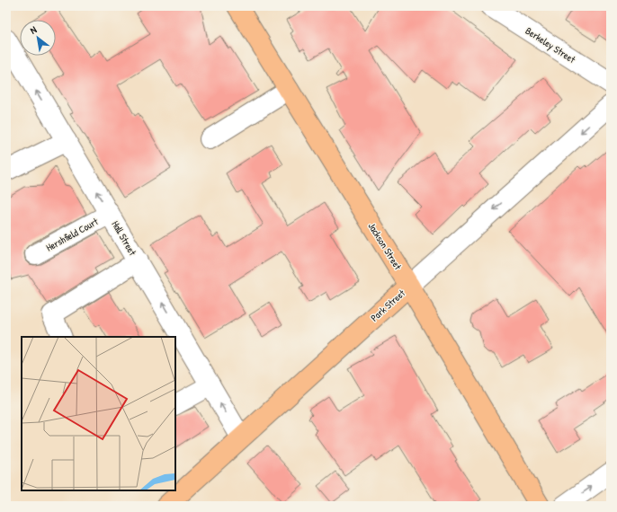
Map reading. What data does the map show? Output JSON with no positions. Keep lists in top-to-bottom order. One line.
{"streets":{"main road":["Jackson Street","Park Street"],"street":["Berkeley Street","Hershfield Court","Hall Street"]},"crossings":[["Hershfield Court","Hall Street"],["Hall Street","Park Street"],["Jackson Street","Park Street"]],"one_way":["Hall Street","Park Street"],"north":"top left"}
